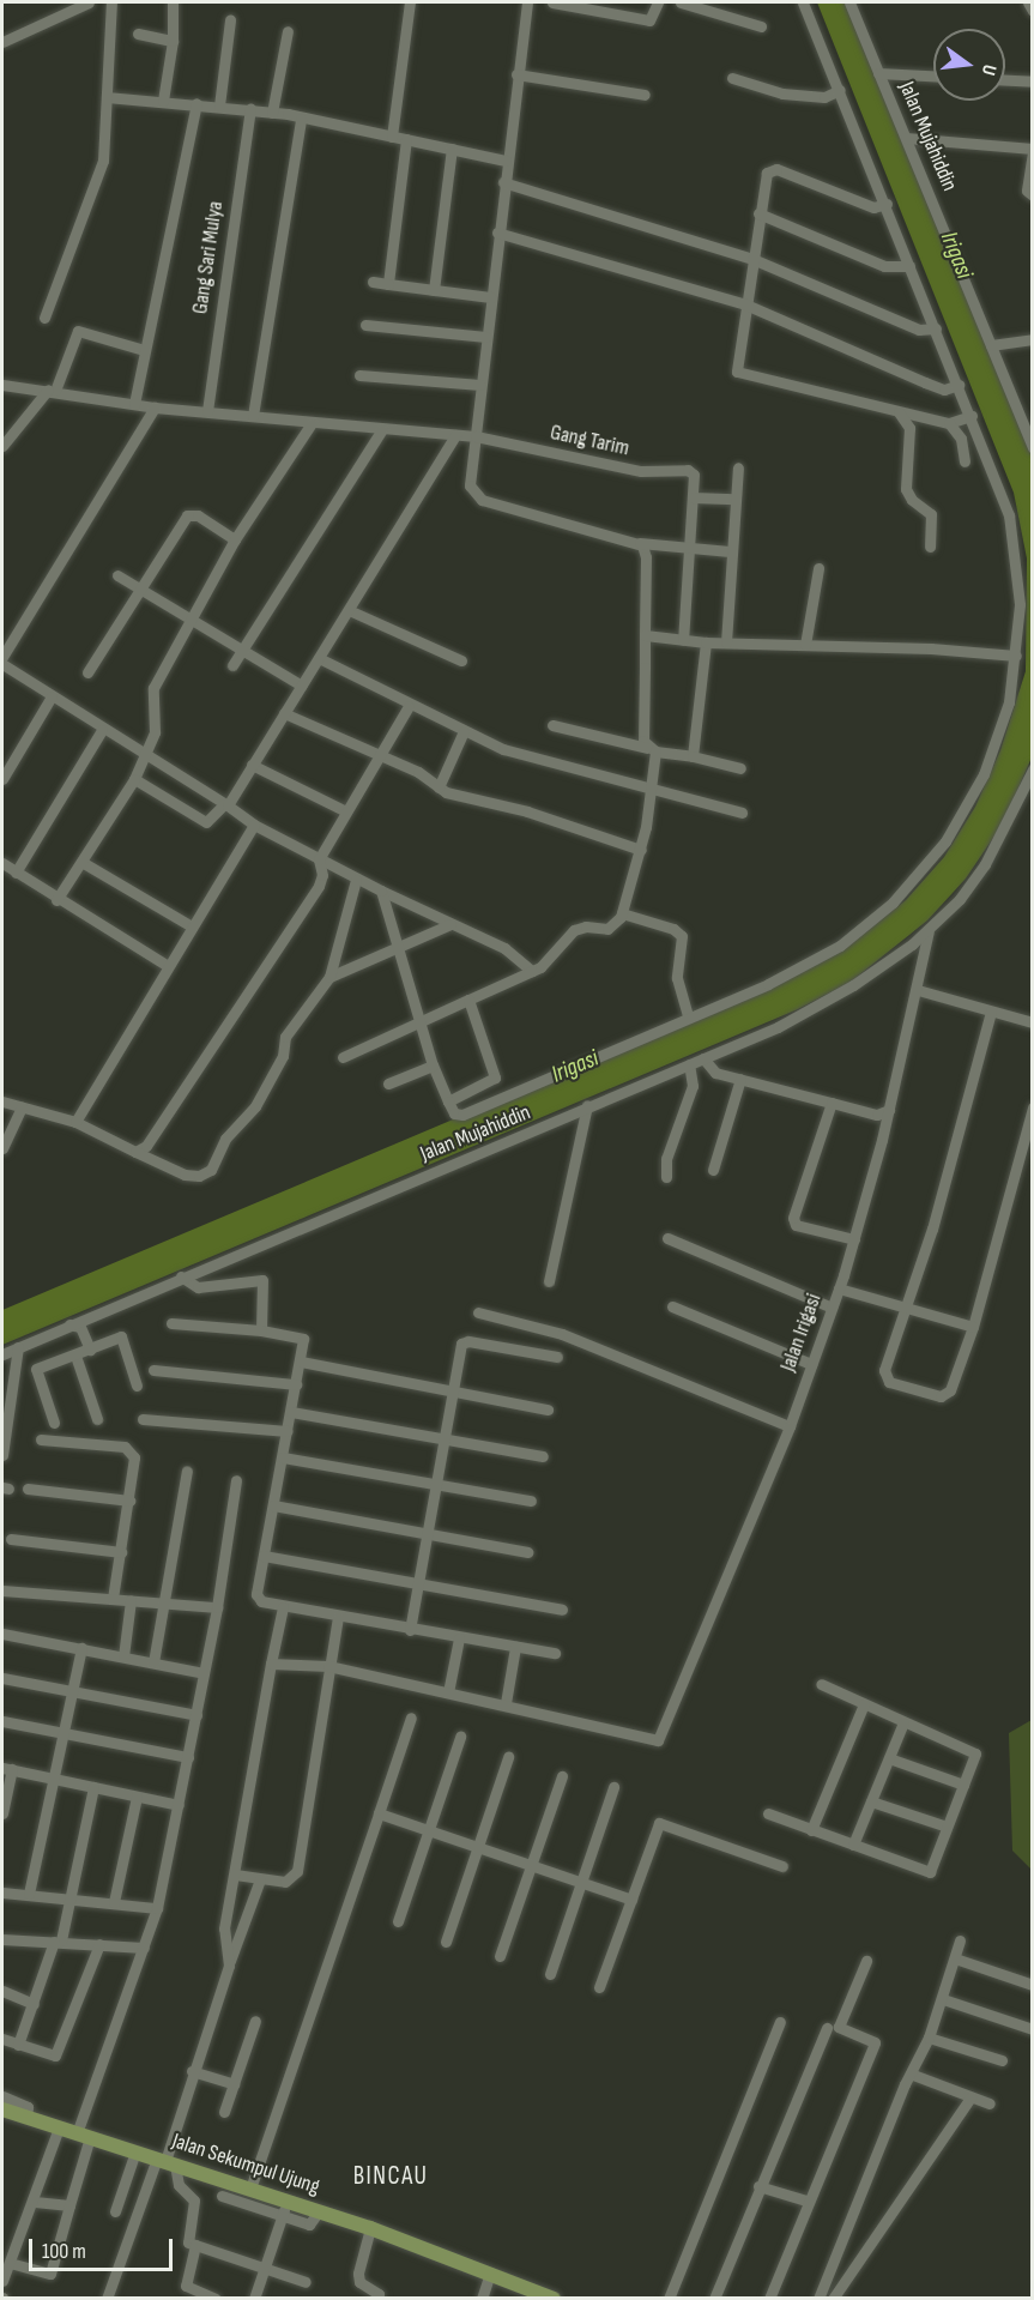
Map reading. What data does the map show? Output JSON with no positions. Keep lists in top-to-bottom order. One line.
{"streets":{"main road":["Jalan Sekumpul Ujung"],"street":["Jalan Mujahiddin","Gang Sari Mulya","Gang Tarim","Jalan Irigasi"]},"crossings":[["Jalan Mujahiddin","Jalan Irigasi"],["Gang Sari Mulya","Gang Tarim"]],"districts":["BINCAU"],"water":["Irigasi"],"scale_bar":"100 m","north":"right"}
